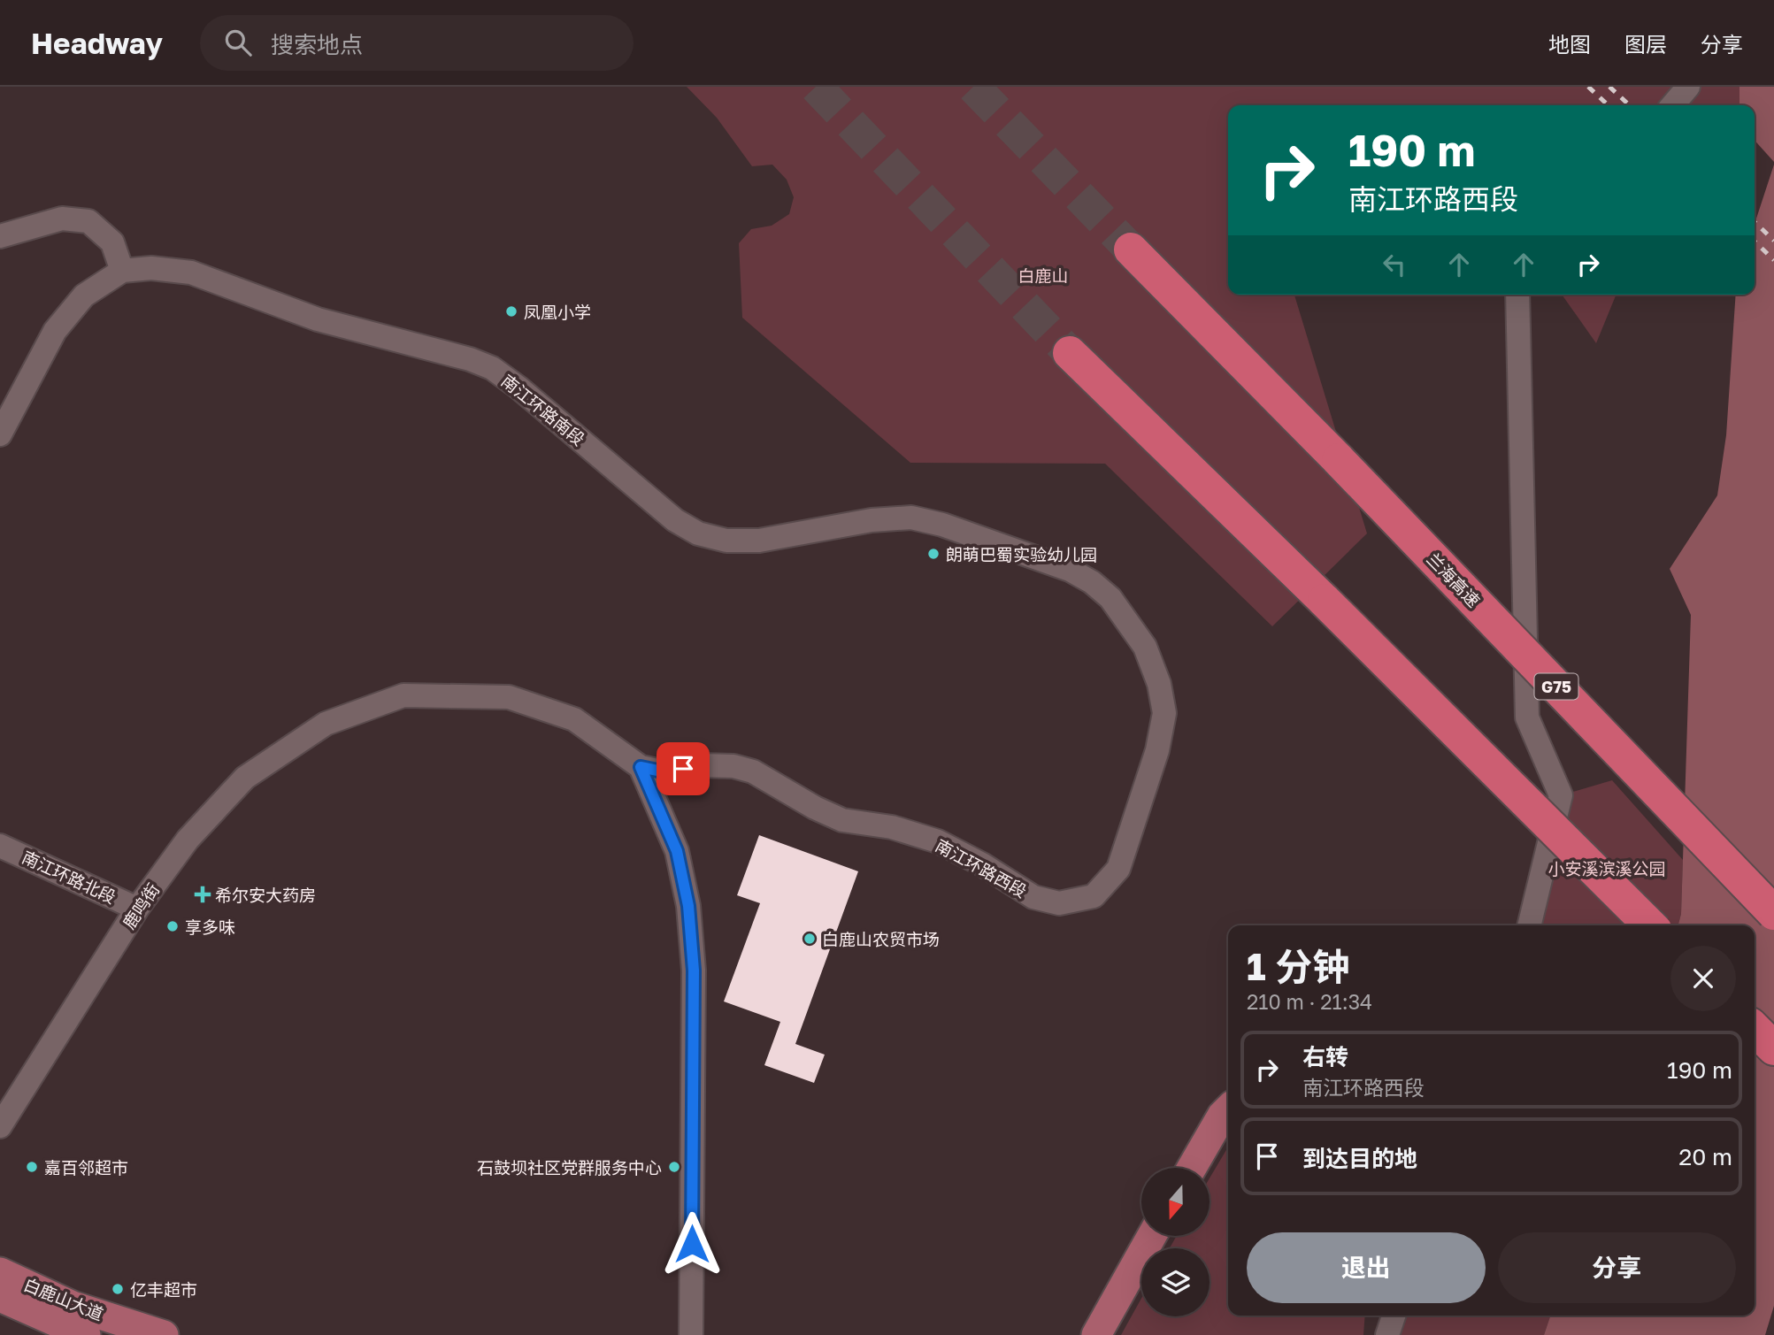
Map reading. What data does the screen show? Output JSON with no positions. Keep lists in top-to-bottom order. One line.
{"streets":{"highway":["兰海高速","G75"],"main road":["白鹿山大道"],"street":["南江环路南段","南江环路西段","南江环路北段","鹿鸣街"]},"crossings":[["南江环路南段","南江环路西段"],["南江环路西段","鹿鸣街"],["南江环路北段","鹿鸣街"]],"parks":["白鹿山","小安溪滨溪公园"],"places":{"other":["凤凰小学","朗萌巴蜀实验幼儿园","享多味","白鹿山农贸市场","嘉百邻超市","石鼓坝社区党群服务中心","亿丰超市"],"health":["希尔安大药房"]},"north":"bottom","page":{"header":"Headway","search":"搜索地点","nav":["地图","图层","分享"],"turn":["190 m","南江环路西段"],"heading":["1 分钟","210 m · 21:34"],"list":[{"name":"右转","note":"南江环路西段","value":"190 m"},{"name":"到达目的地","value":"20 m"}],"buttons":["退出","分享"]}}
